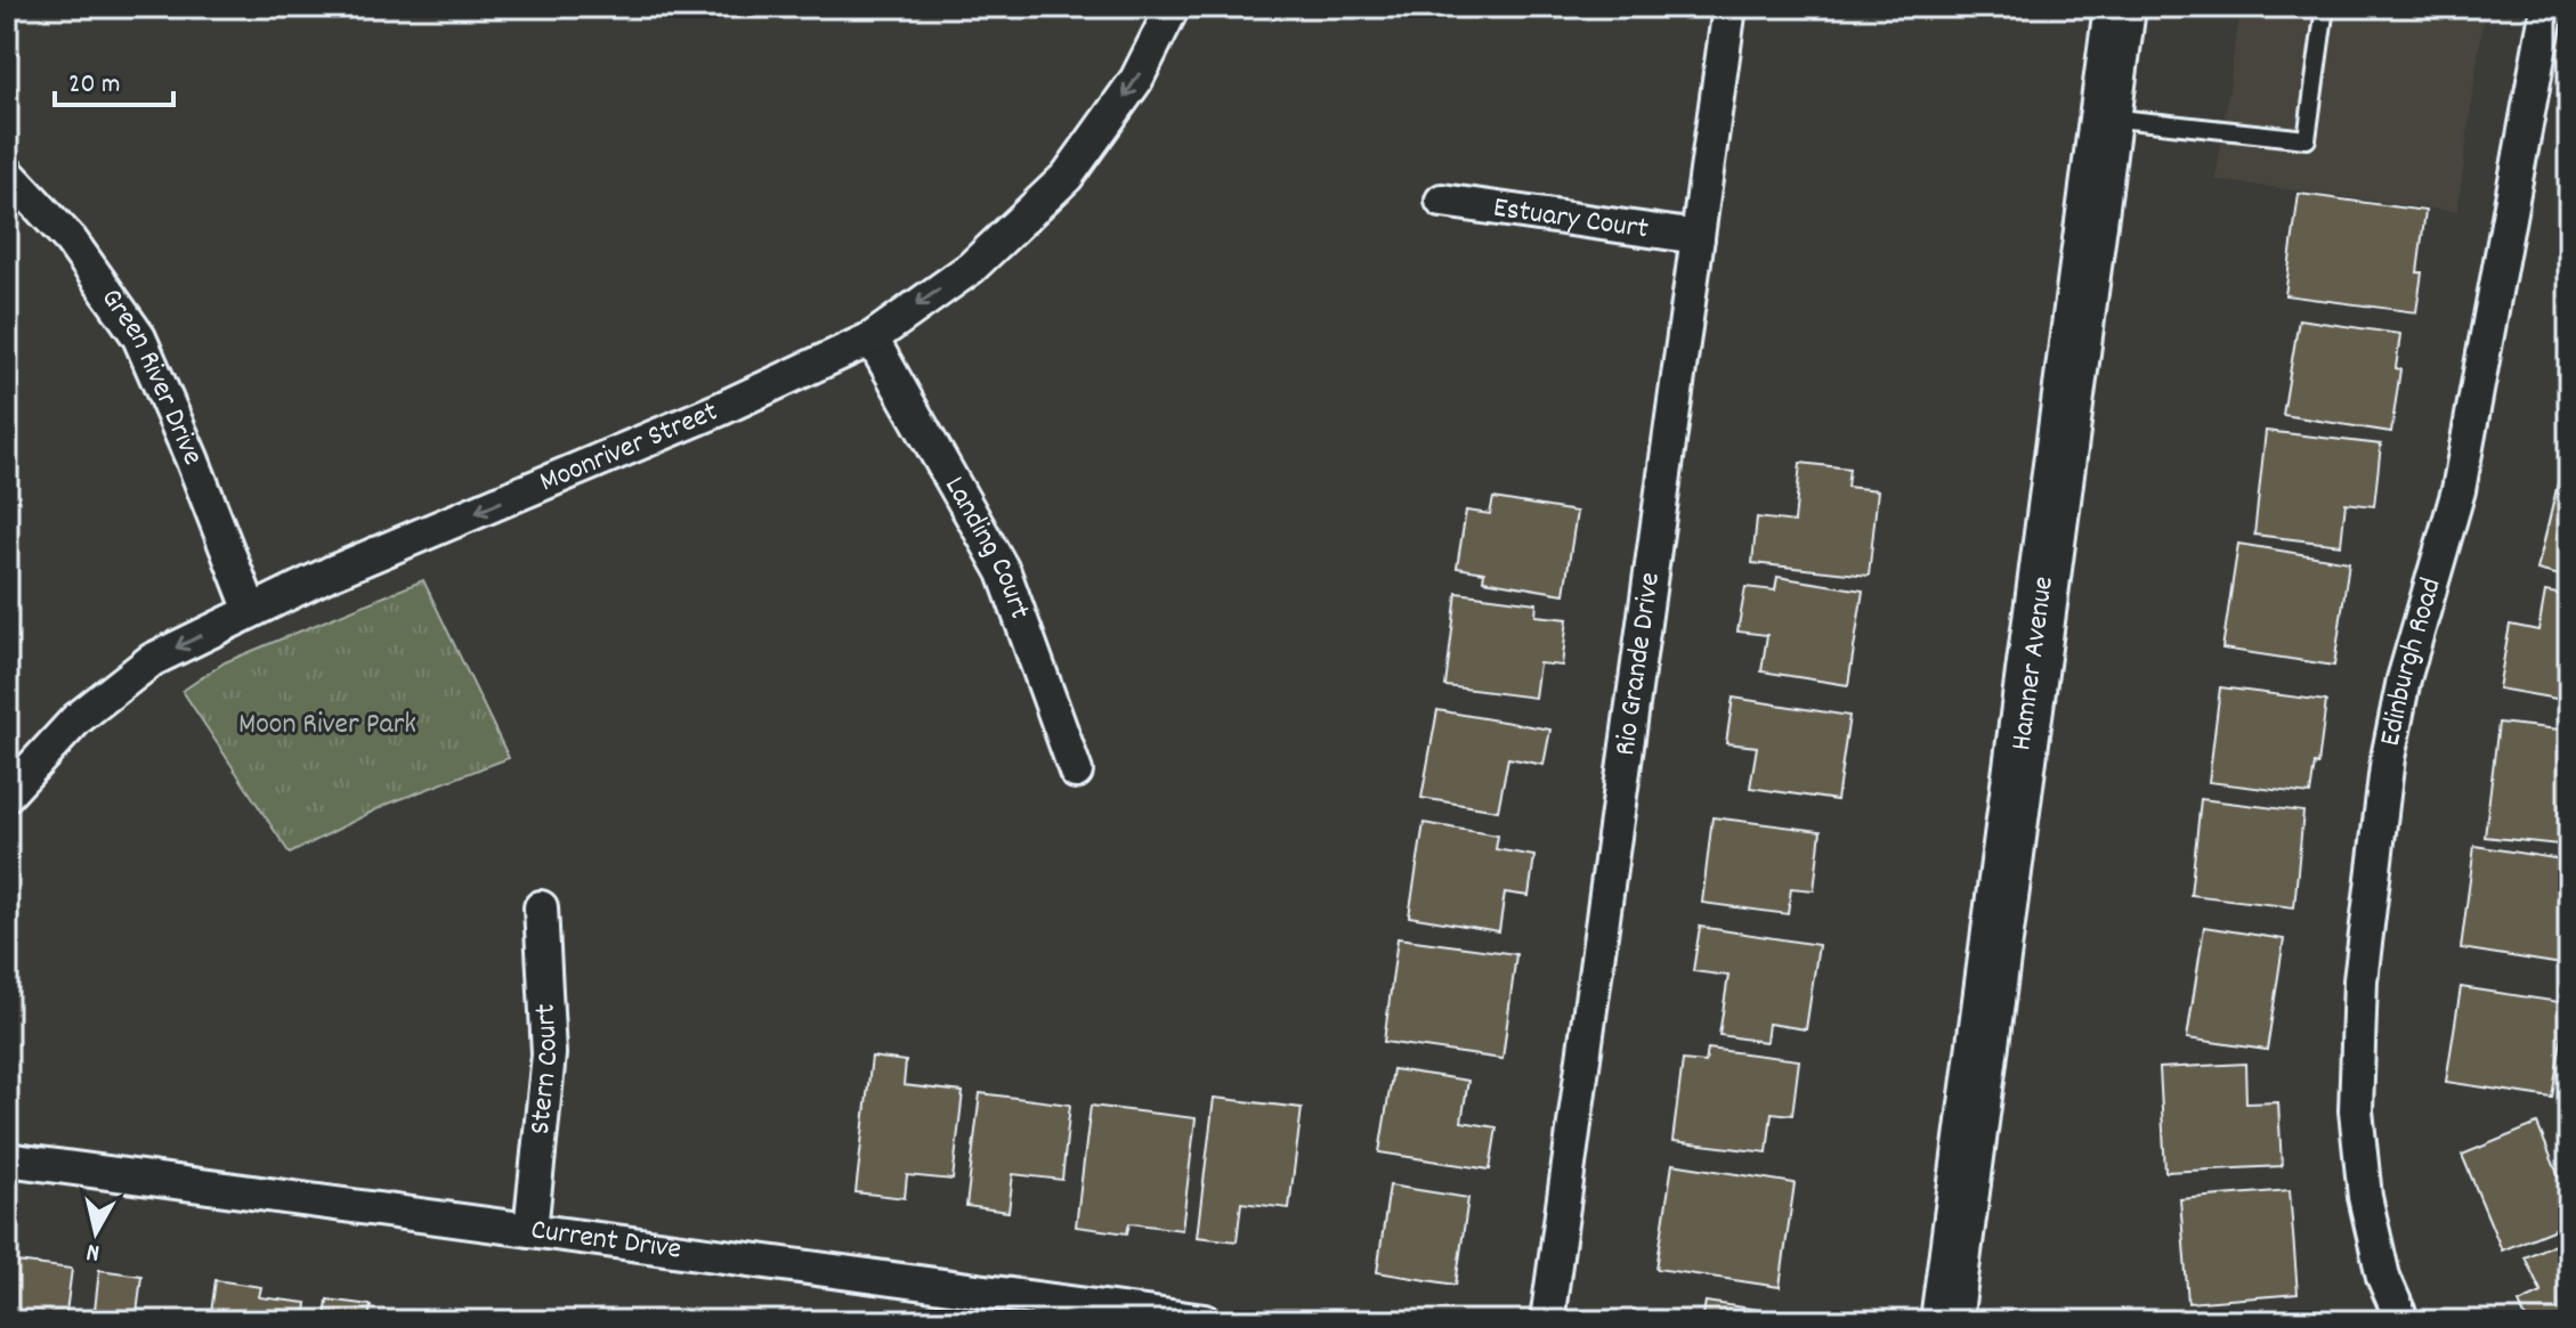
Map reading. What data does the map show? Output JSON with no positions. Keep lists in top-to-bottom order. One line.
{"streets":{"main road":["Hamner Avenue"],"street":["Estuary Court","Green River Drive","Moonriver Street","Landing Court","Edinburgh Road","Rio Grande Drive","Stern Court","Current Drive"]},"crossings":[["Estuary Court","Rio Grande Drive"],["Green River Drive","Moonriver Street"],["Moonriver Street","Landing Court"],["Stern Court","Current Drive"]],"one_way":["Moonriver Street"],"parks":["Moon River Park"],"scale_bar":"20 m","north":"bottom"}
